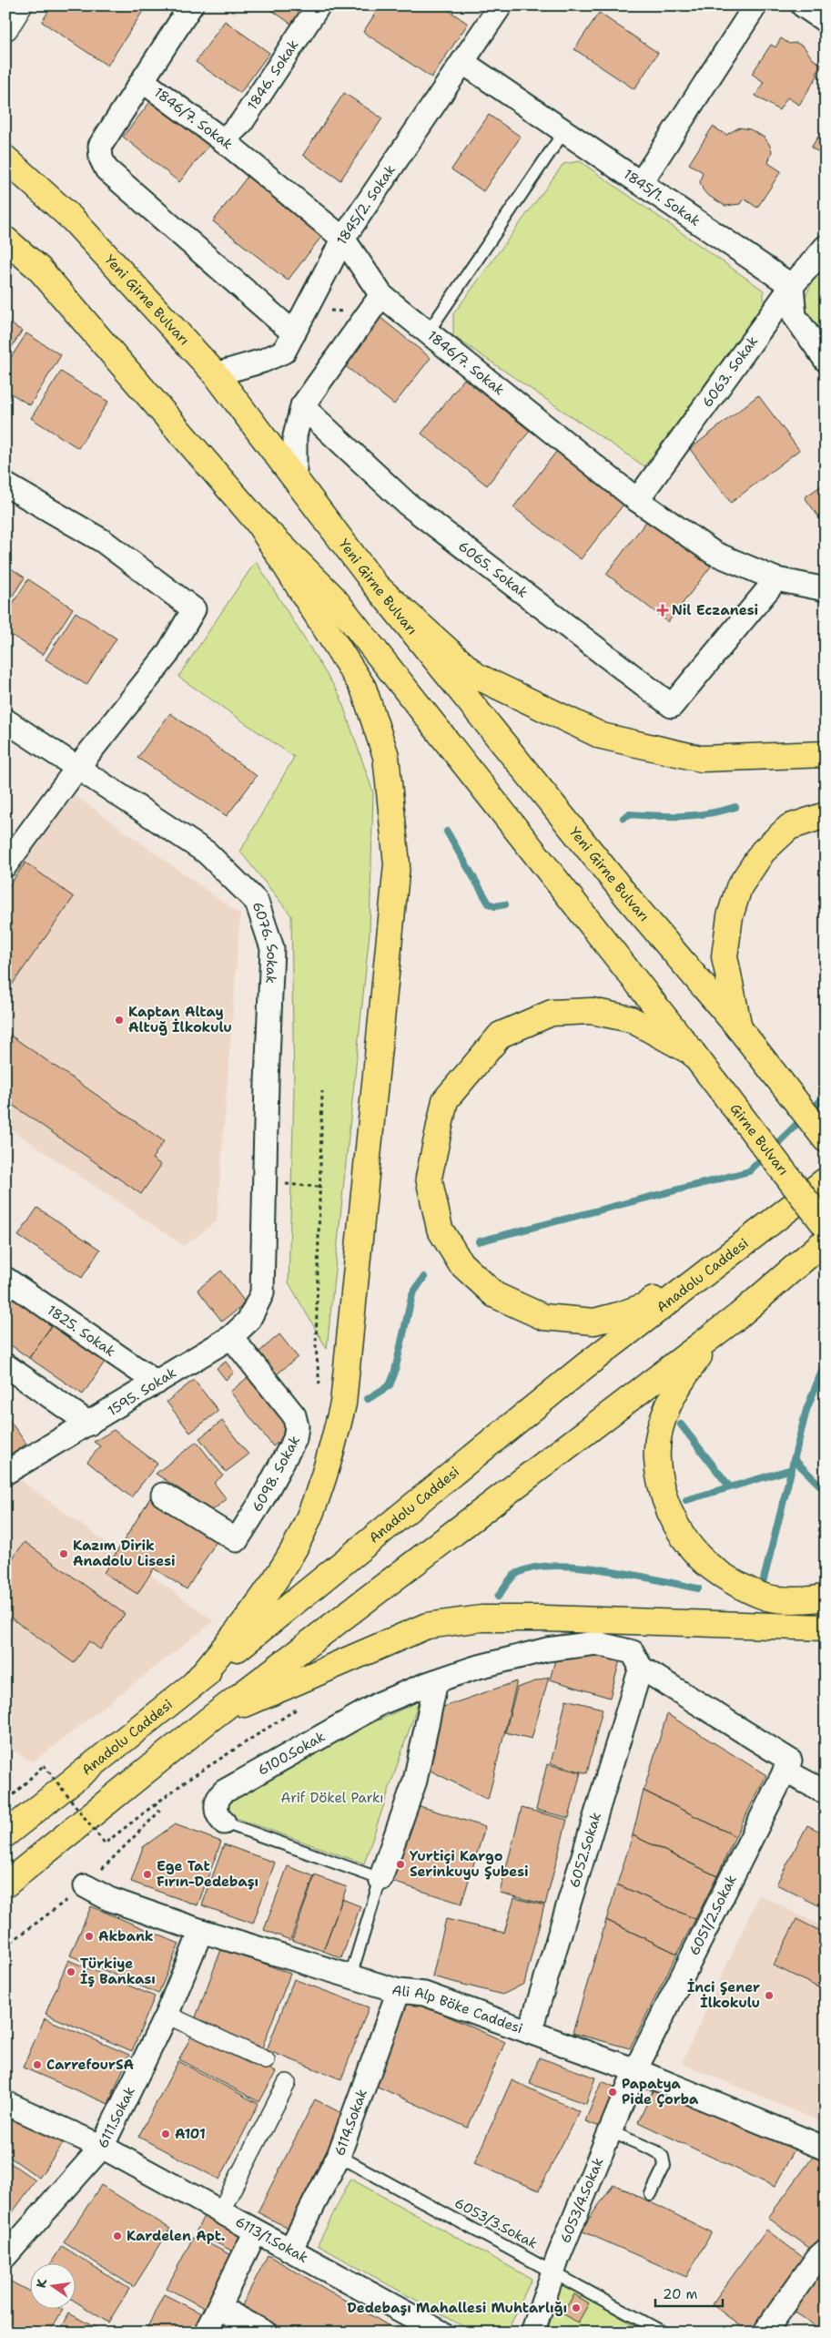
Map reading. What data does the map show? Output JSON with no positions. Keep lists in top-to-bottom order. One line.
{"streets":{"main road":["Yeni Girne Bulvarı","Girne Bulvarı","Anadolu Caddesi"],"street":["1846. Sokak","1846/7. Sokak","1845/1. Sokak","1845/2. Sokak","6063. Sokak","6065. Sokak","6076. Sokak","1825. Sokak","1595. Sokak","6098. Sokak","6100.Sokak","6052.Sokak","6051/2.Sokak","Ali Alp Böke Caddesi","6111.Sokak","6114.Sokak","6053/4.Sokak","6113/1.Sokak"],"lane":["6053/3.Sokak"]},"crossings":[["1846. Sokak","1846/7. Sokak"],["1846/7. Sokak","1845/2. Sokak"],["1846/7. Sokak","6063. Sokak"],["1846/7. Sokak","6065. Sokak"],["1845/1. Sokak","1845/2. Sokak"],["1845/1. Sokak","6063. Sokak"],["1845/2. Sokak","Yeni Girne Bulvarı"],["6076. Sokak","1595. Sokak"],["1825. Sokak","1595. Sokak"],["1595. Sokak","6098. Sokak"],["6100.Sokak","6052.Sokak"],["6100.Sokak","6051/2.Sokak"],["6052.Sokak","Ali Alp Böke Caddesi"],["6051/2.Sokak","Ali Alp Böke Caddesi"],["6051/2.Sokak","6053/4.Sokak"],["Ali Alp Böke Caddesi","6111.Sokak"],["Ali Alp Böke Caddesi","6114.Sokak"],["Ali Alp Böke Caddesi","6053/4.Sokak"],["6111.Sokak","6113/1.Sokak"],["6114.Sokak","6053/3.Sokak"],["6114.Sokak","6113/1.Sokak"],["6053/4.Sokak","6053/3.Sokak"]],"parks":["Arif Dökel Parkı"],"places":{"health":["Nil Eczanesi"],"other":["Kaptan Altay Altuğ İlkokulu","Kazım Dirik Anadolu Lisesi","Yurtiçi Kargo Serinkuyu Şubesi","Ege Tat Fırın-Dedebaşı","Akbank","Türkiye İş Bankası","İnci Şener İlkokulu","CarrefourSA","Papatya Pide Çorba","A101","Kardelen Apt.","Dedebaşı Mahallesi Muhtarlığı"]},"scale_bar":"20 m","north":"left"}
